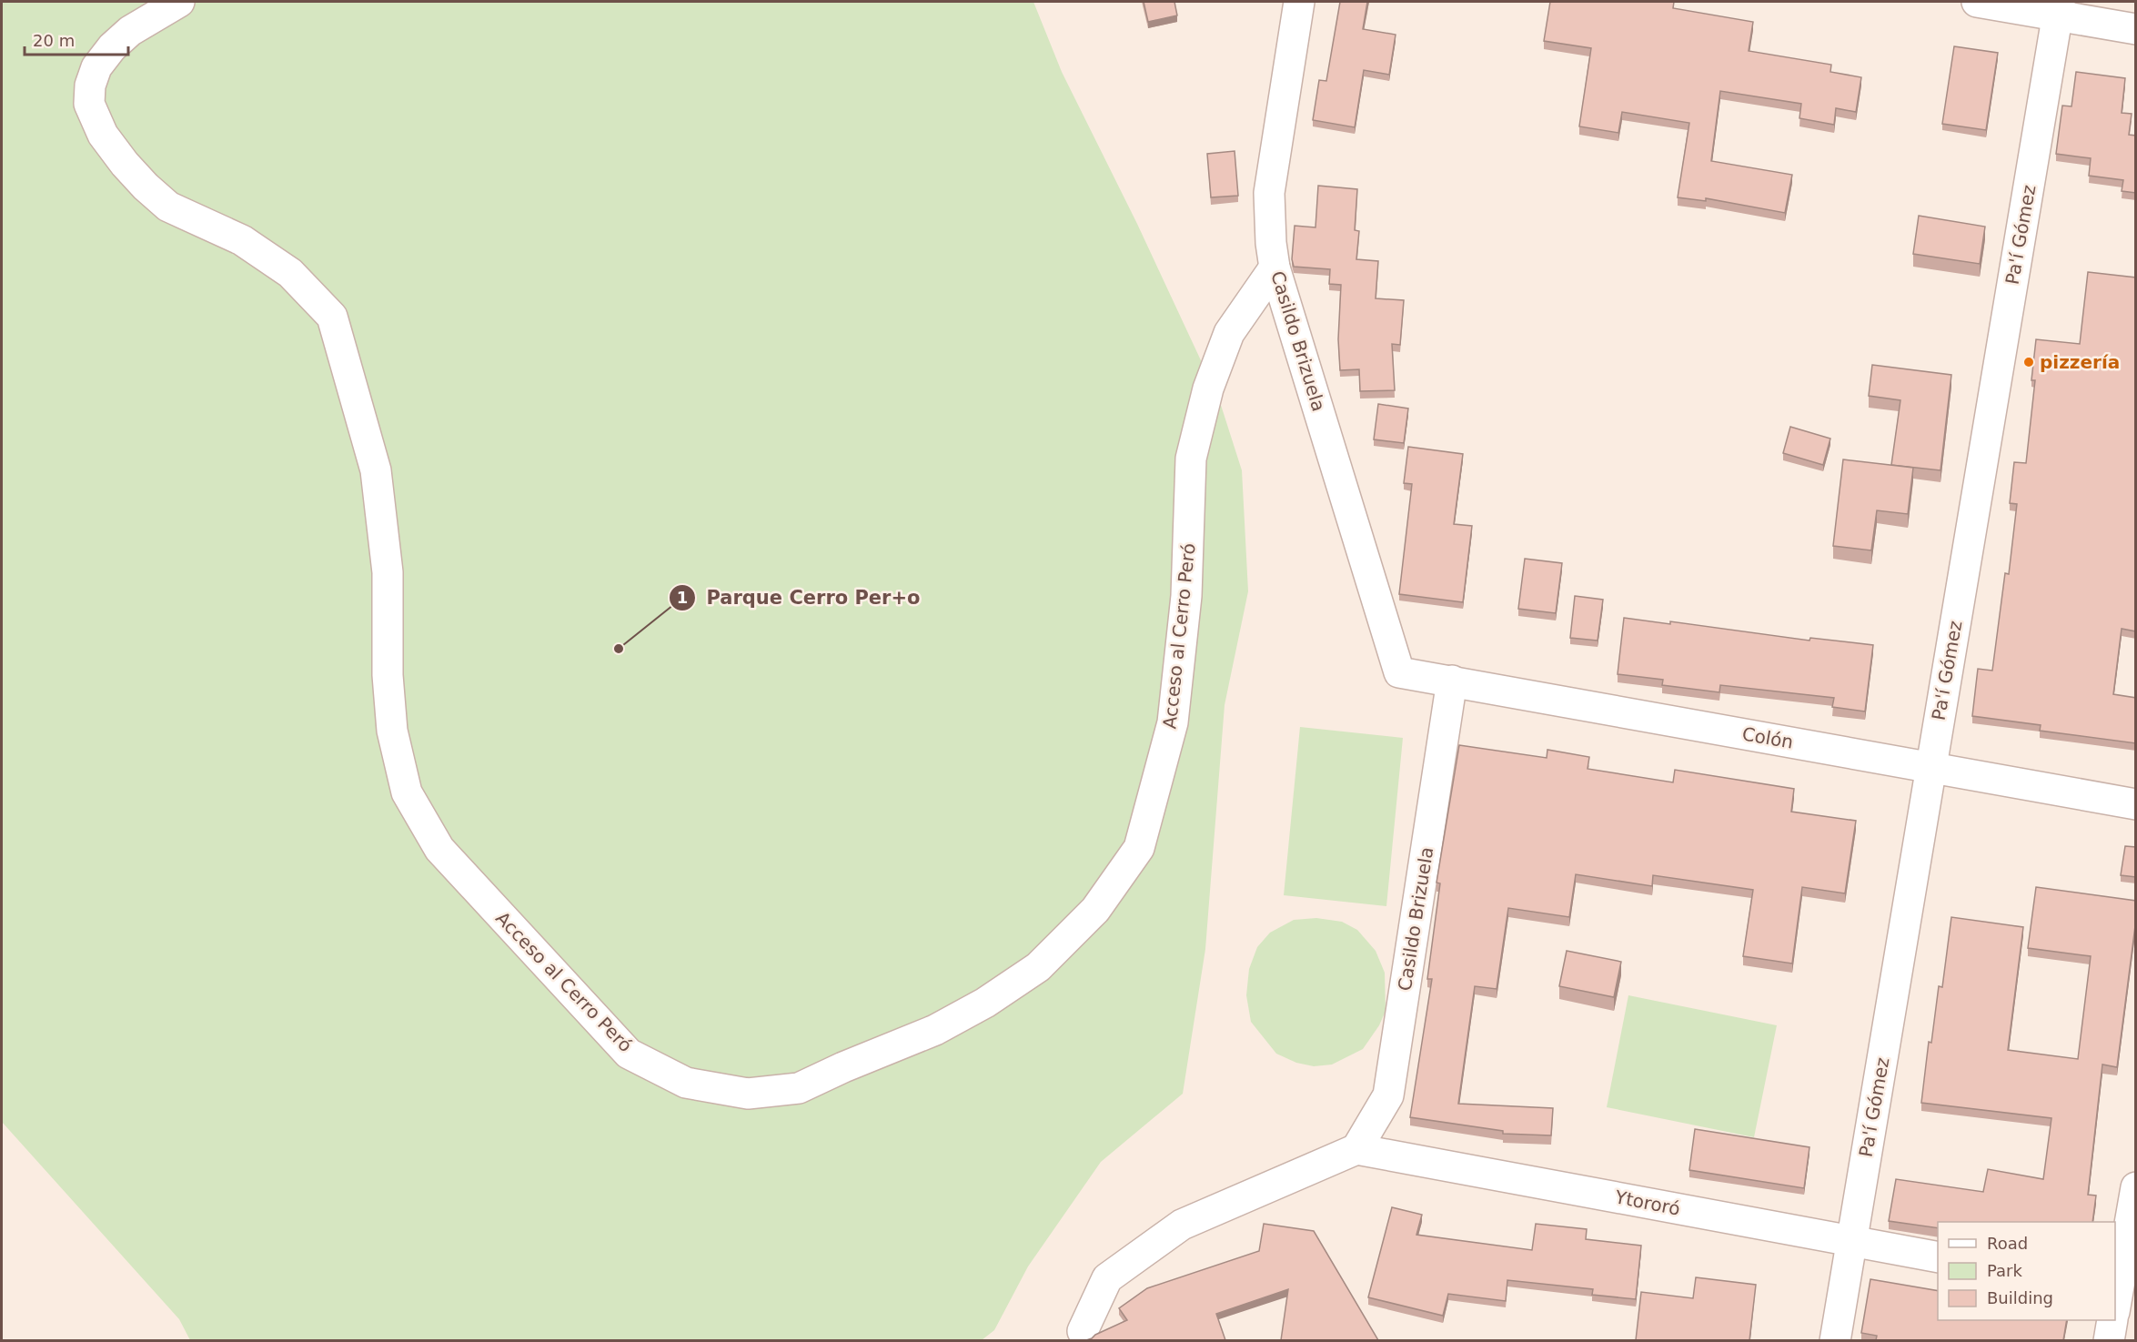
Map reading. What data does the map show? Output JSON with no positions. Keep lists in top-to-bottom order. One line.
{"streets":{"street":["Pa'í Gómez","Casildo Brizuela","Acceso al Cerro Peró","Colón","Ytororó"]},"crossings":[["Pa'í Gómez","Colón"],["Pa'í Gómez","Ytororó"],["Casildo Brizuela","Acceso al Cerro Peró"],["Casildo Brizuela","Colón"],["Casildo Brizuela","Ytororó"]],"places":["pizzería","Parque Cerro Per+o"],"legend":["Road","Park","Building"],"scale_bar":"20 m"}
